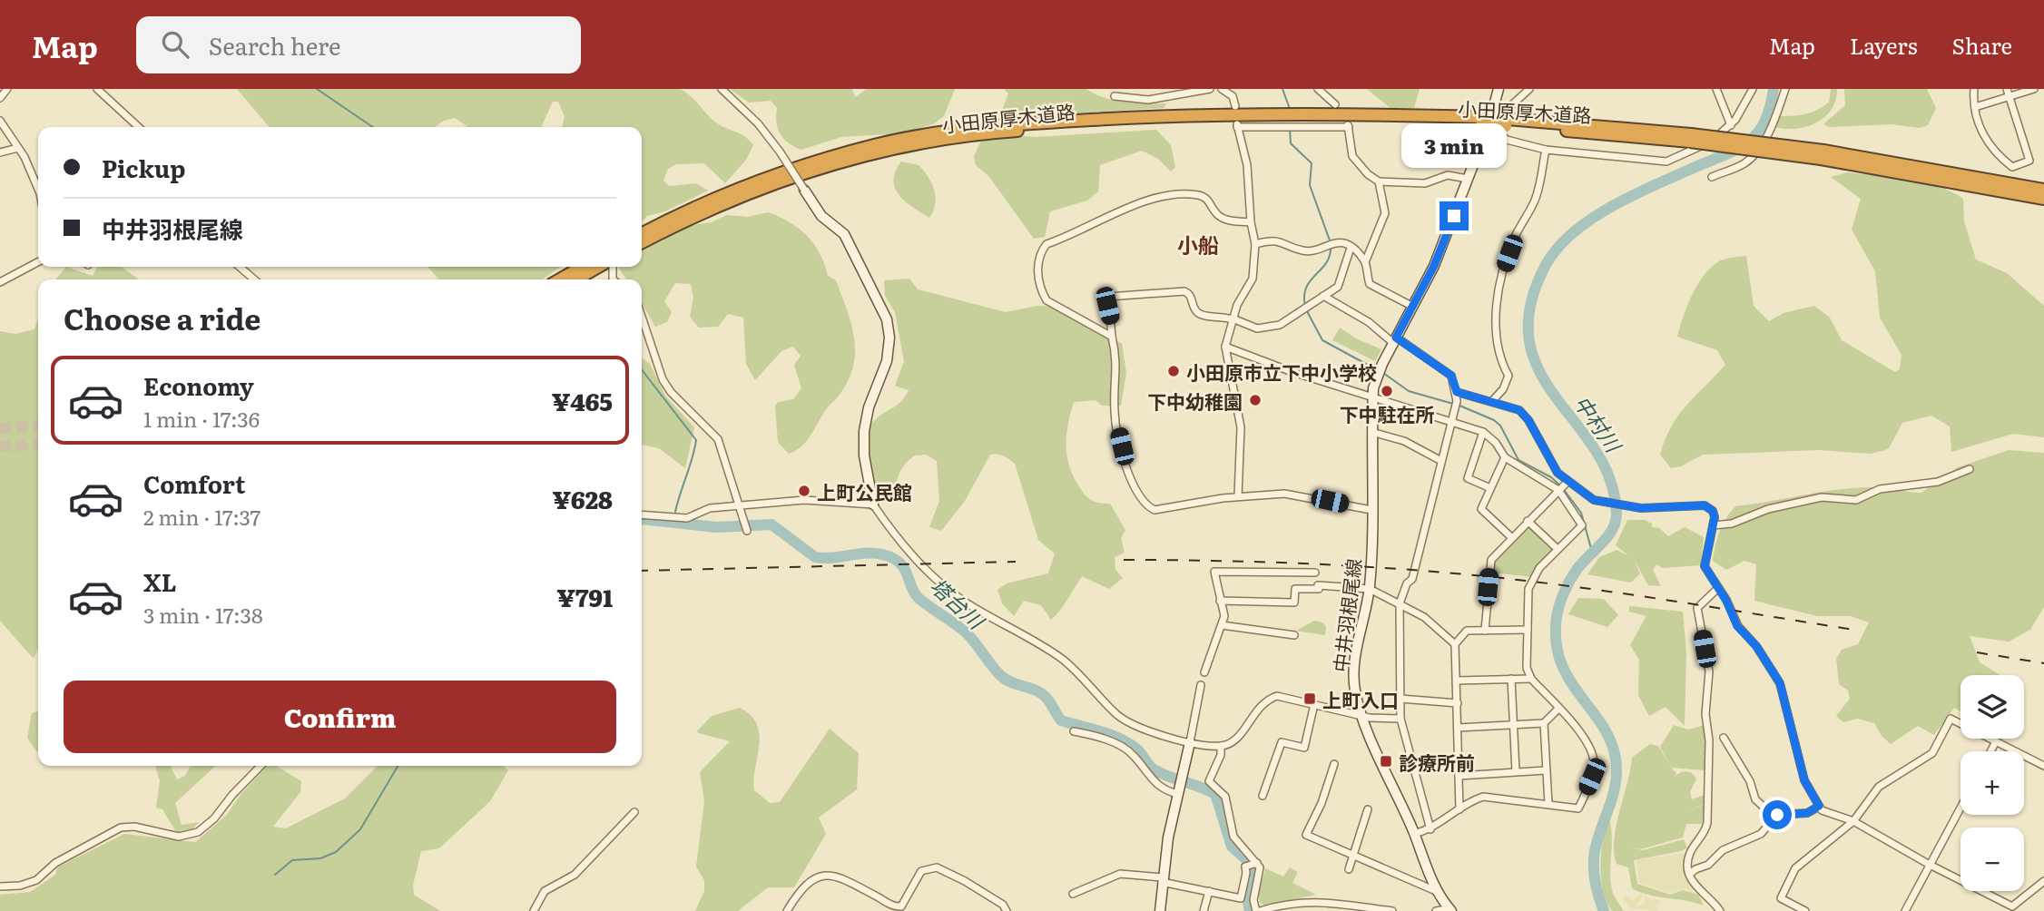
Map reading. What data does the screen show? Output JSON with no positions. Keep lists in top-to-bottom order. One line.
{"streets":{"highway":["小田原厚木道路"],"main road":["中井羽根尾線"]},"districts":["小船"],"water":["中村川","塔台川"],"places":{"other":["小田原市立下中小学校","下中駐在所","下中幼稚園","上町公民館"],"transit":["上町入口","診療所前"]},"page":{"header":"Map","search":"Search here","nav":["Map","Layers","Share"],"bubble":"3 min","banner":["Pickup","中井羽根尾線"],"heading":"Choose a ride","list":[{"name":"Economy","note":"1 min · 17:36","value":"¥465"},{"name":"Comfort","note":"2 min · 17:37","value":"¥628"},{"name":"XL","note":"3 min · 17:38","value":"¥791"}],"buttons":"Confirm","map_buttons":["+","−"]}}
